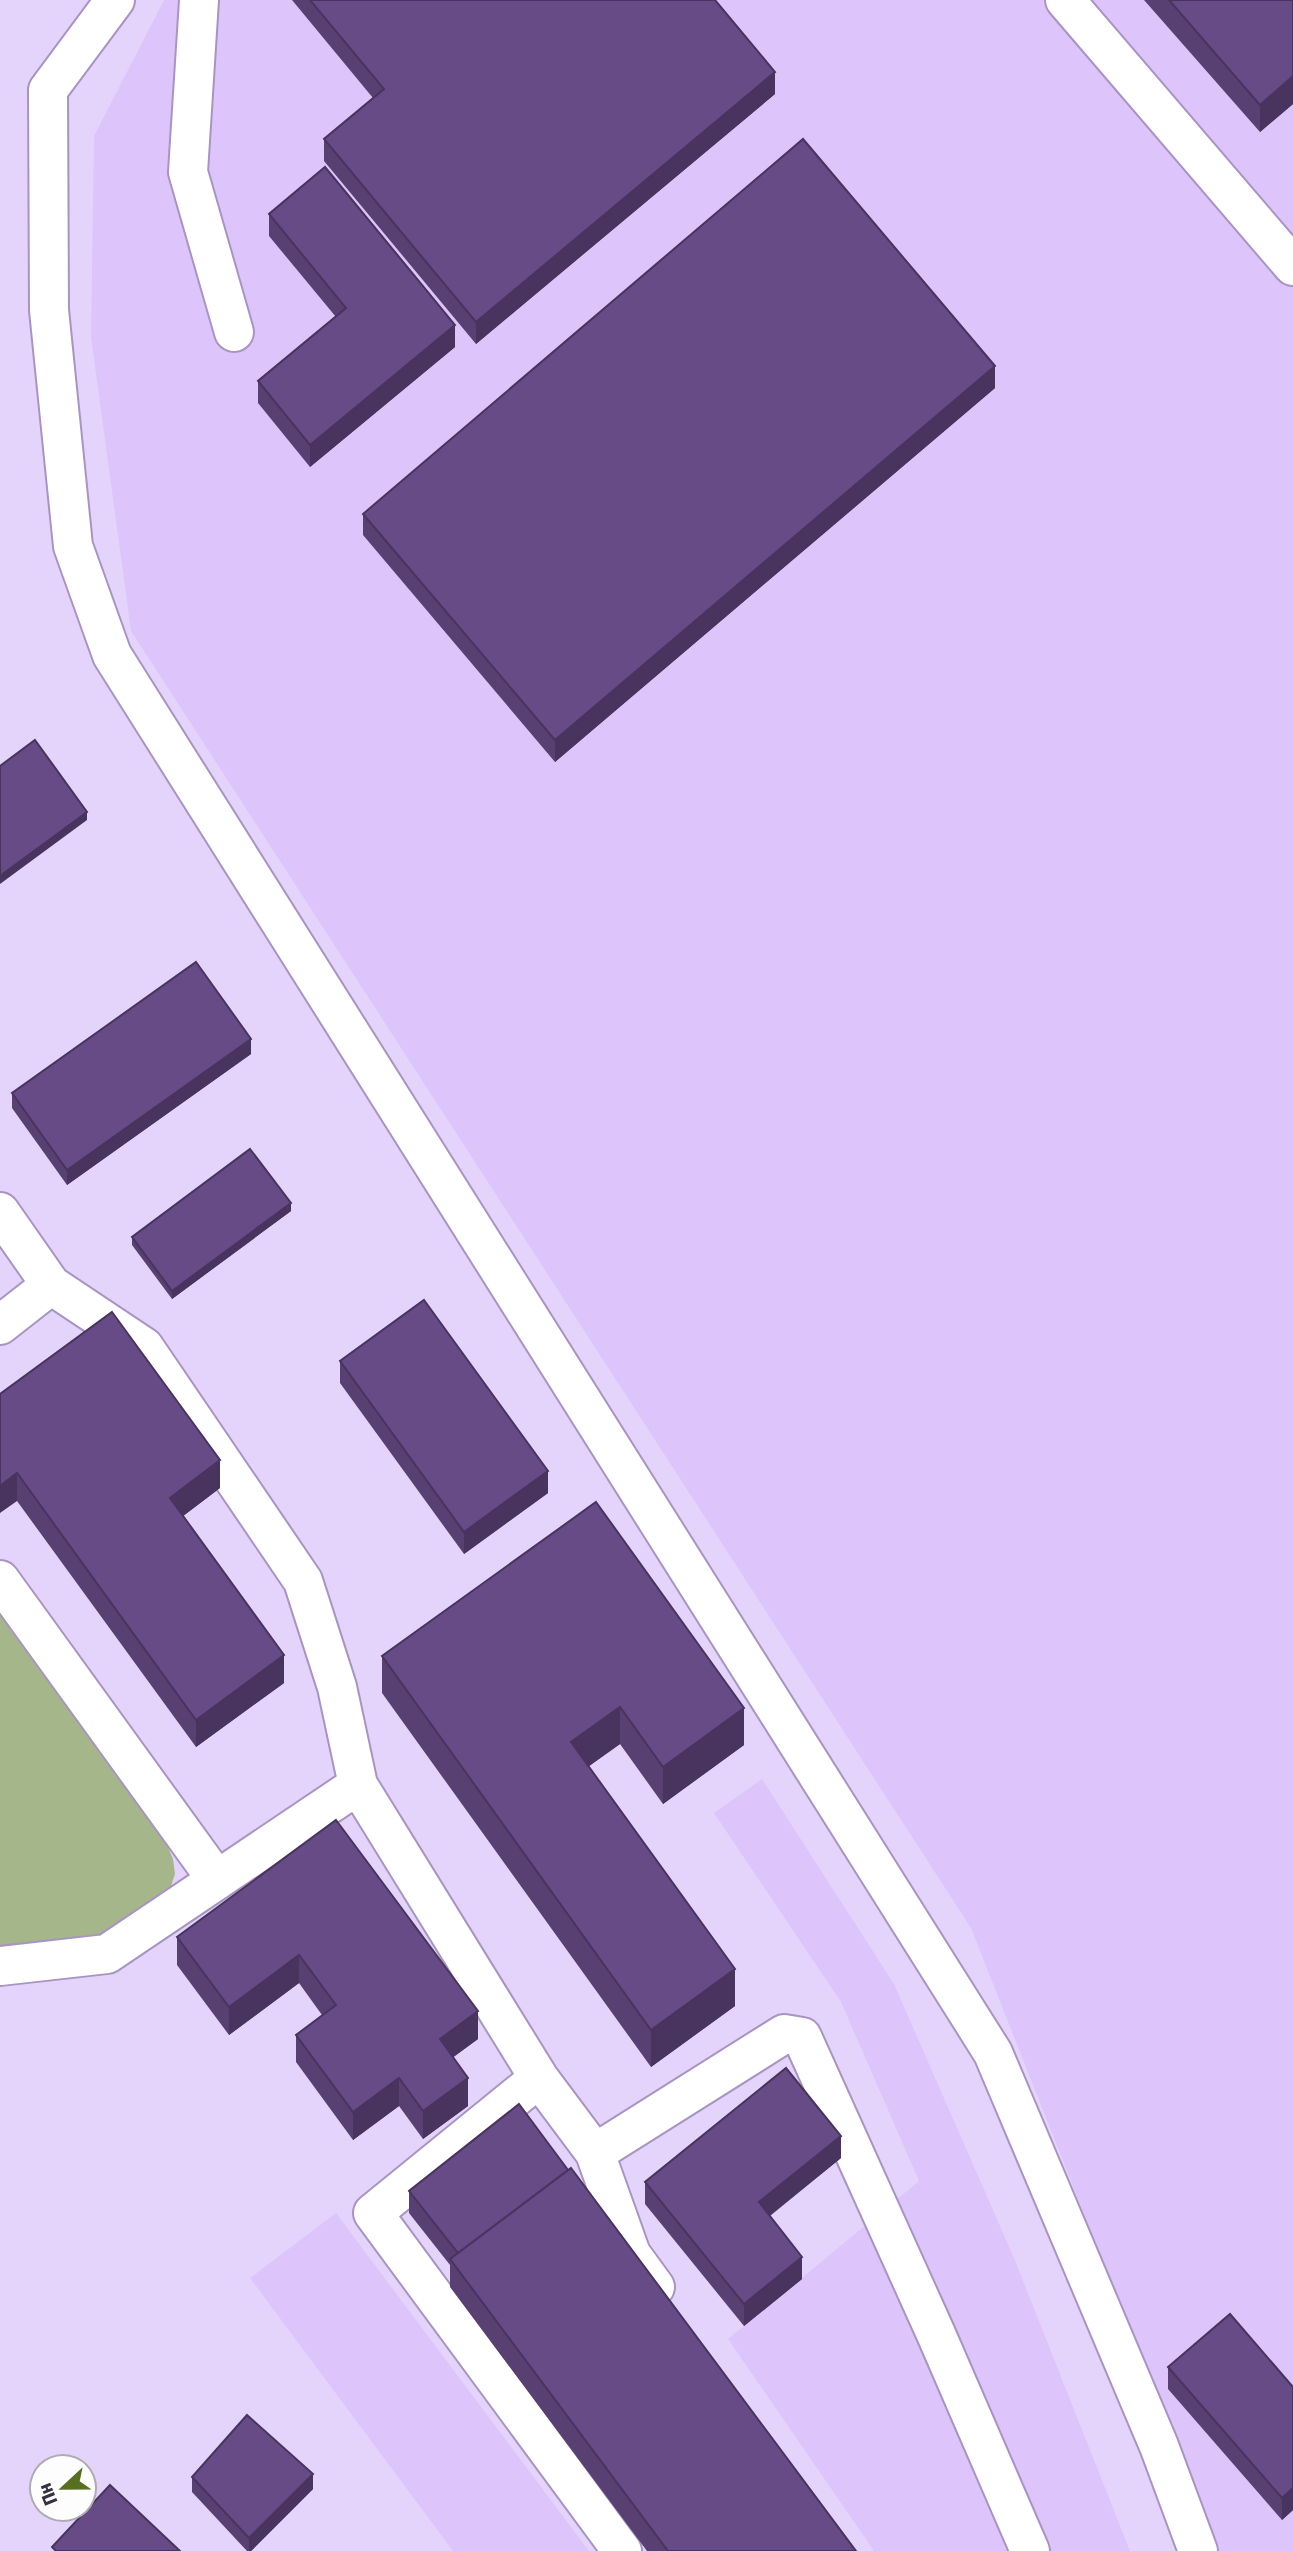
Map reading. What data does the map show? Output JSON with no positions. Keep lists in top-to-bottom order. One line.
{"north":"left"}
